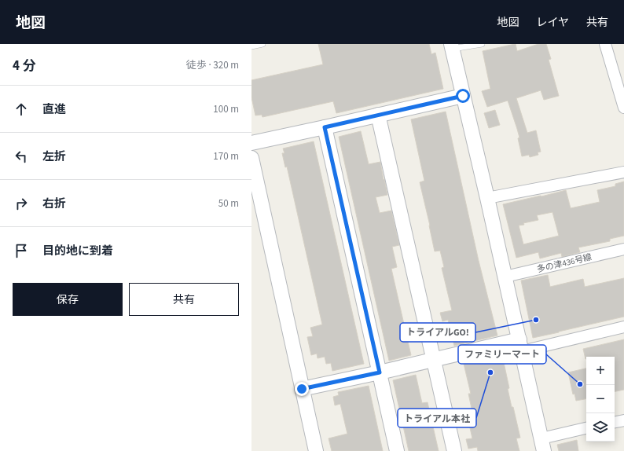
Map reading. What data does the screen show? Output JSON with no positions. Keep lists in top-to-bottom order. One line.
{"streets":{"street":["多の津436号線"]},"places":["トライアルGO!","トライアル本社","ファミリーマート"],"page":{"header":"地図","nav":["地図","レイヤ","共有"],"heading":["4 分","徒歩 · 320 m"],"list":[["直進","100 m"],["左折","170 m"],["右折","50 m"],"目的地に到着"],"buttons":["保存","共有"],"map_buttons":["+","−"]}}
